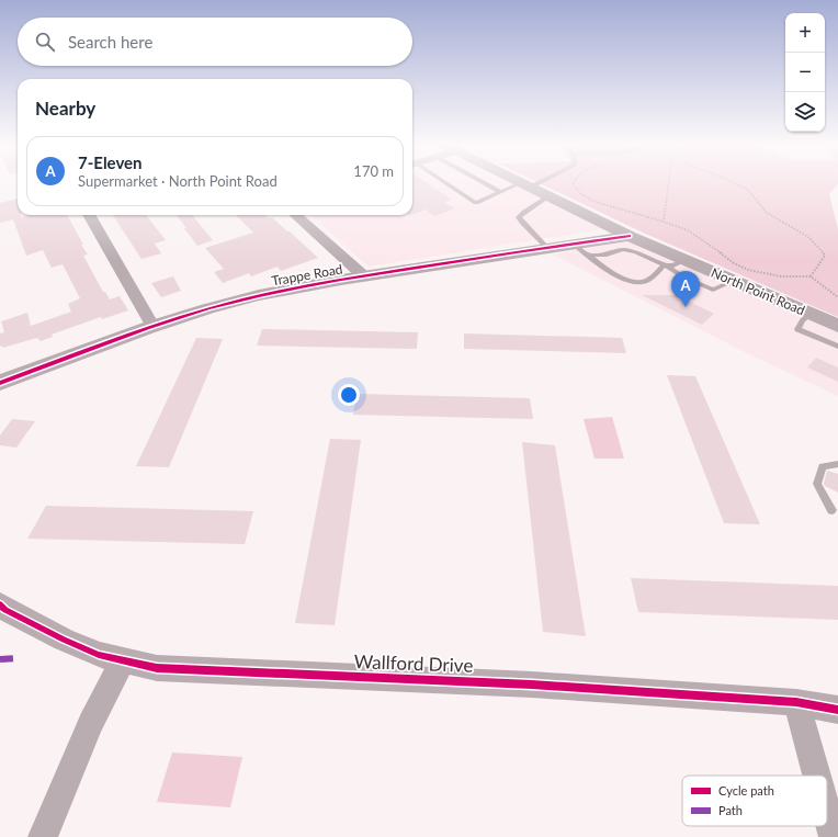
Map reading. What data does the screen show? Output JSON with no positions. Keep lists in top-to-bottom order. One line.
{"streets":{"street":["Trappe Road","North Point Road","Wallford Drive"]},"crossings":[["Trappe Road","North Point Road"]],"legend":["Cycle path","Path"],"page":{"map_buttons":["+","−"],"search":"Search here","heading":"Nearby","list":[{"mark":"A","name":"7-Eleven","note":"Supermarket · North Point Road","value":"170 m"}],"pins":"A"}}
